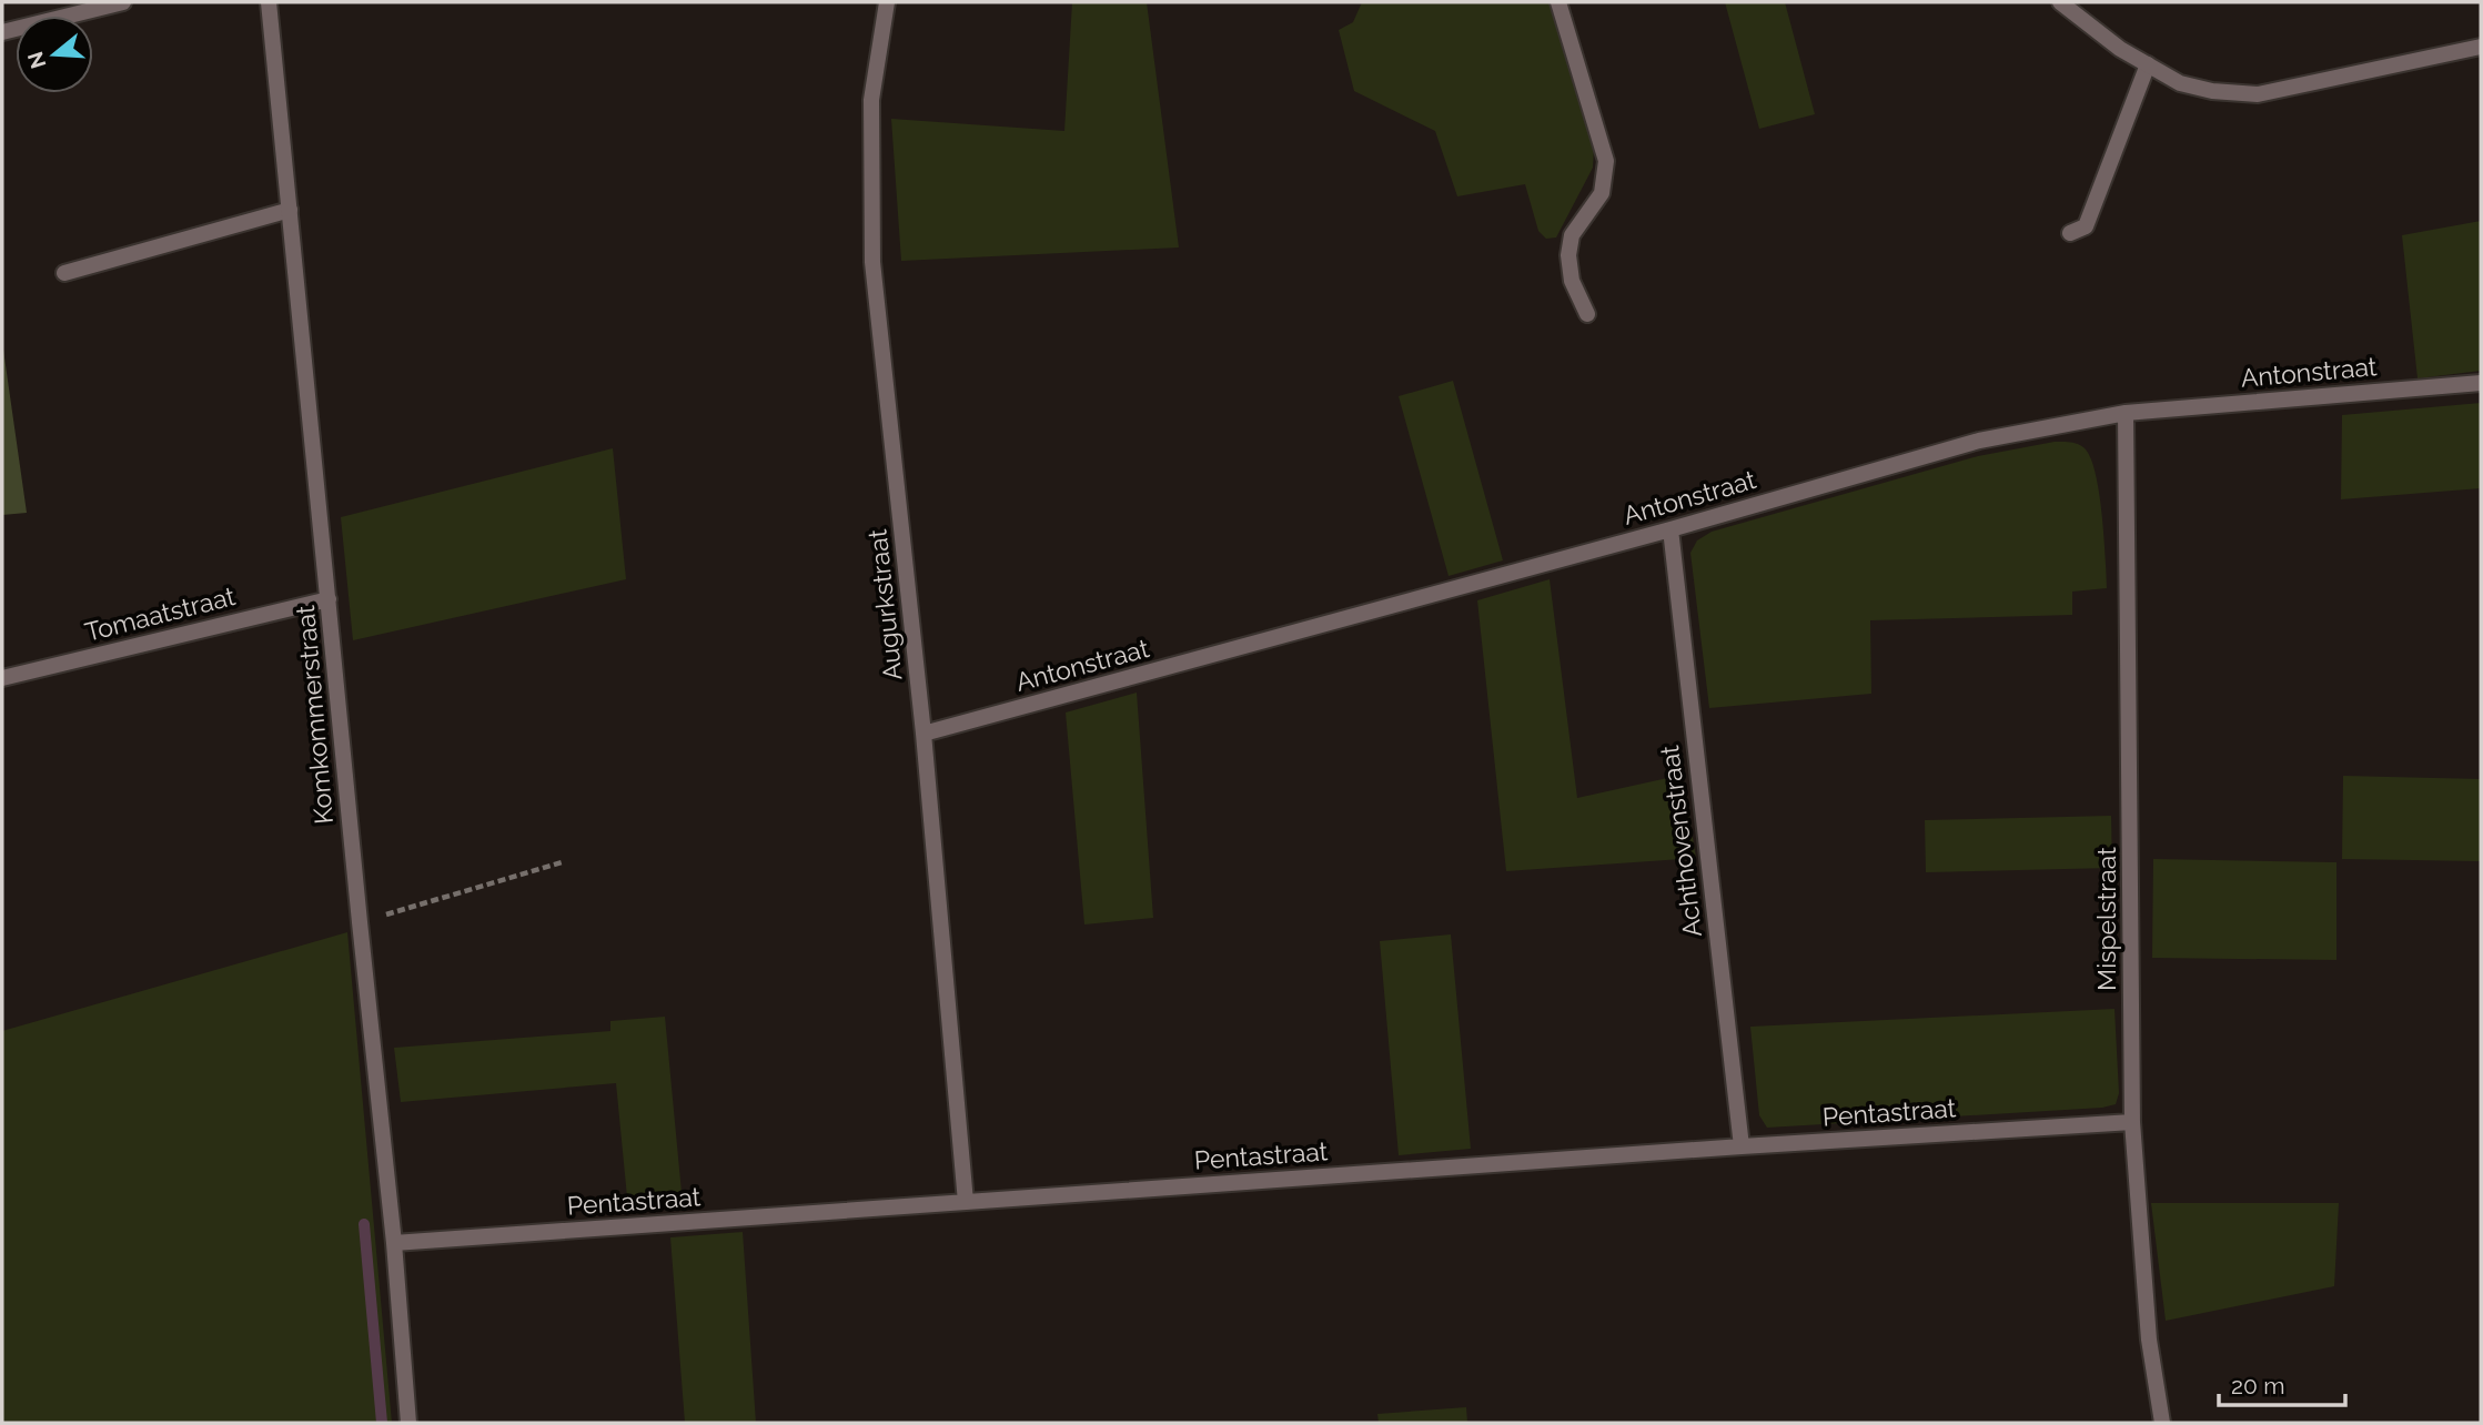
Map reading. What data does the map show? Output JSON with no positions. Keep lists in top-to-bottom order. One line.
{"streets":{"street":["Antonstraat","Augurkstraat","Tomaatstraat","Komkommerstraat","Achthovenstraat","Mispelstraat","Pentastraat"]},"crossings":[["Antonstraat","Augurkstraat"],["Antonstraat","Achthovenstraat"],["Antonstraat","Mispelstraat"],["Augurkstraat","Pentastraat"],["Tomaatstraat","Komkommerstraat"],["Komkommerstraat","Pentastraat"],["Achthovenstraat","Pentastraat"],["Mispelstraat","Pentastraat"]],"scale_bar":"20 m","north":"left"}
